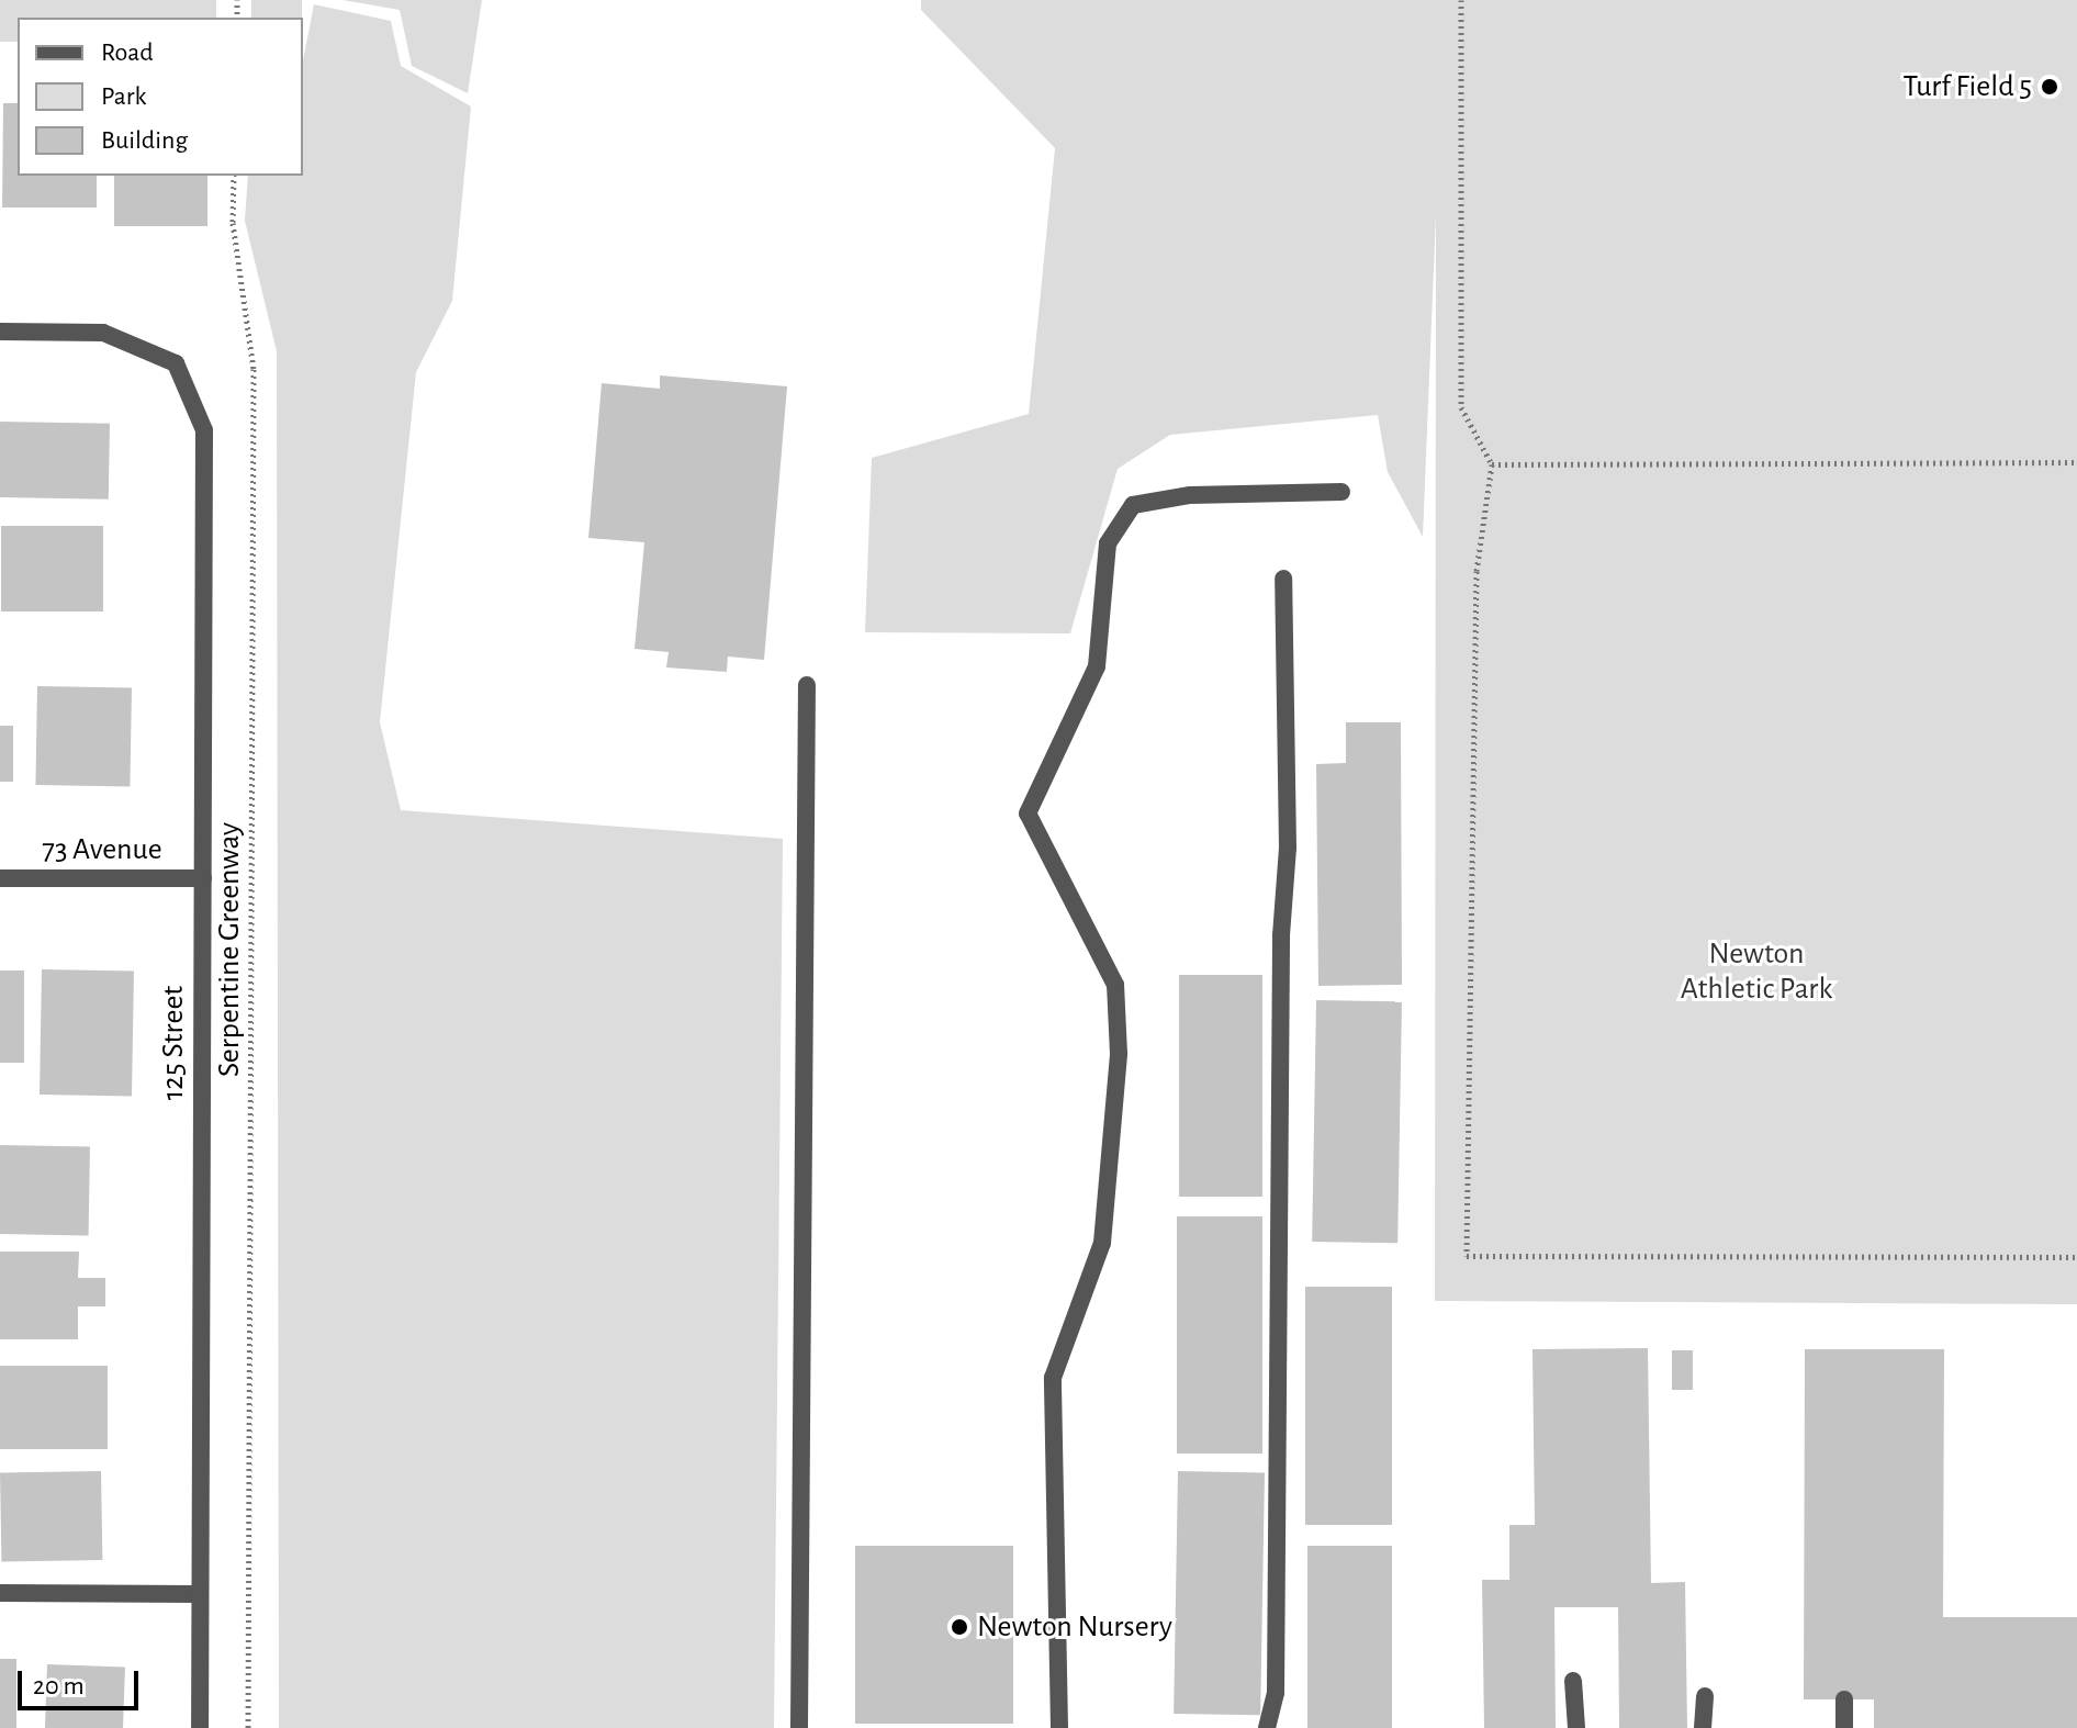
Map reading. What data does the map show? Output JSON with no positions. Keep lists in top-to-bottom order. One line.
{"streets":{"street":["73 Avenue","125 Street"],"path":["Serpentine Greenway"]},"crossings":[["73 Avenue","125 Street"]],"parks":["Newton Athletic Park"],"places":["Turf Field 5","Newton Nursery"],"legend":["Road","Park","Building"],"scale_bar":"20 m"}
